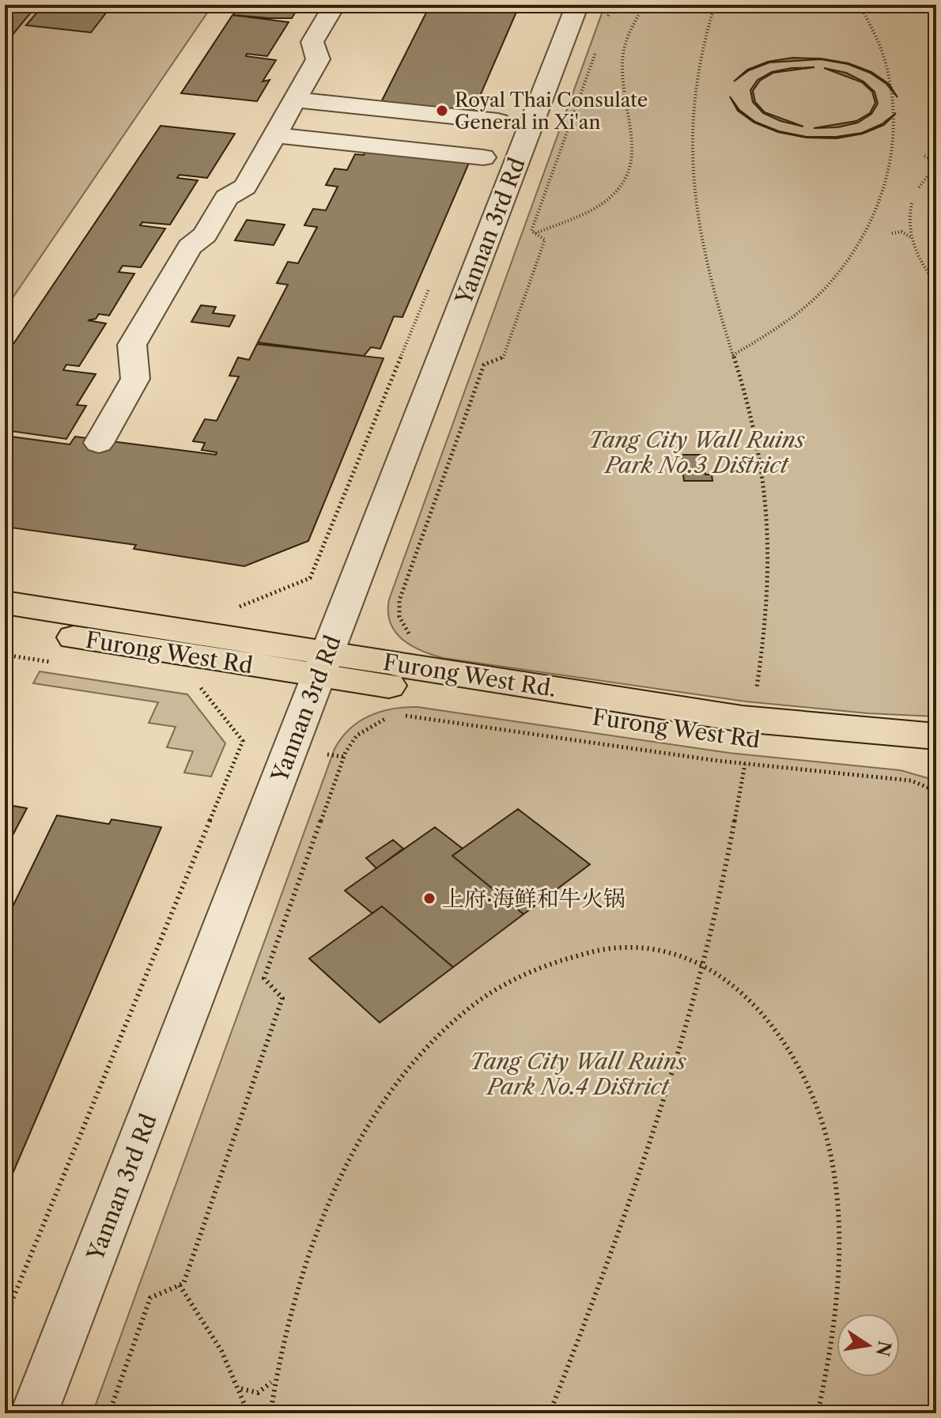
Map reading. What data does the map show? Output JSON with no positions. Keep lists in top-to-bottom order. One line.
{"streets":{"main road":["Furong West Rd","Furong West Rd."],"street":["Yannan 3rd Rd"]},"crossings":[["Yannan 3rd Rd","Furong West Rd"],["Yannan 3rd Rd","Furong West Rd."],["Furong West Rd","Furong West Rd."]],"parks":["Tang City Wall Ruins Park No.3 District","Tang City Wall Ruins Park No.4 District"],"places":["Royal Thai Consulate General in Xi'an","上府·海鲜和牛火锅"],"north":"right"}
